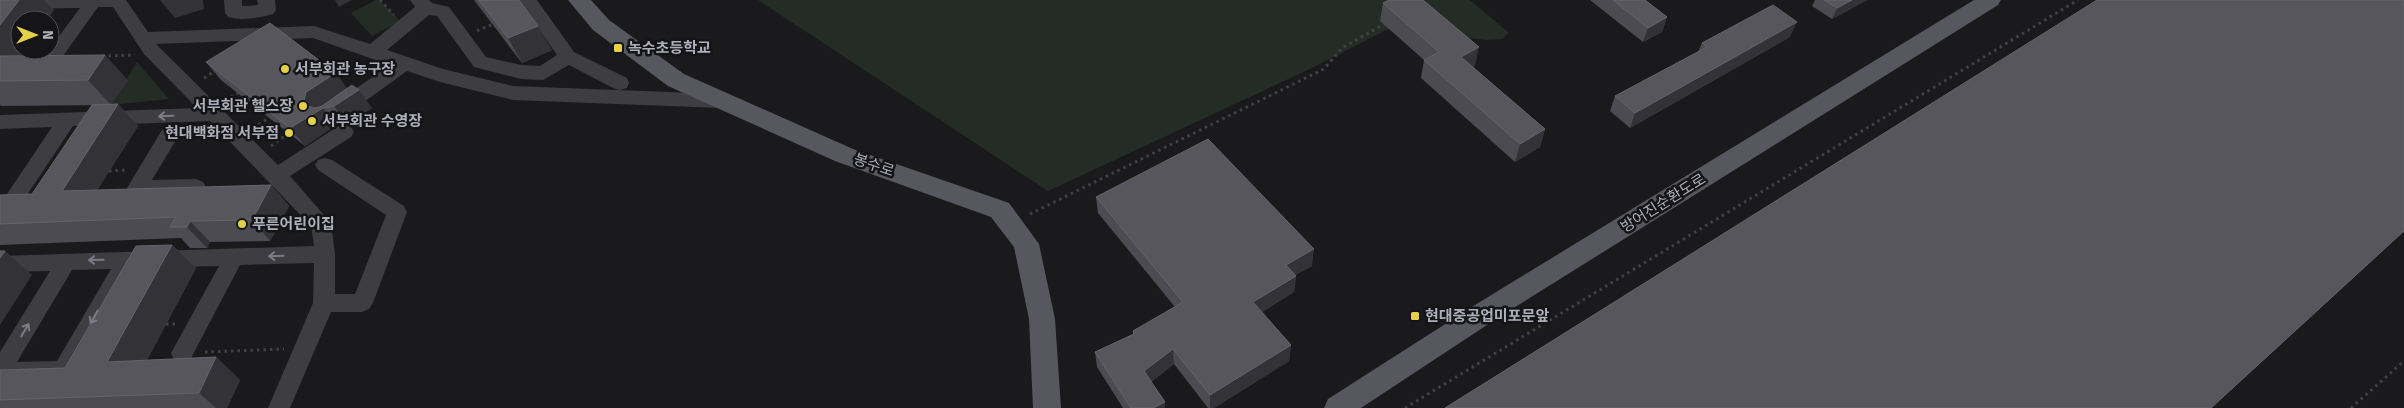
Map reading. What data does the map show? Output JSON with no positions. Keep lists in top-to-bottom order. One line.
{"streets":{"main road":["봉수로","방어진순환도로"]},"places":{"transit":["녹수초등학교","현대중공업미포문앞"],"other":["서부회관 농구장","서부회관 헬스장","서부회관 수영장","현대백화점 서부점","푸른어린이집"]},"north":"right"}
